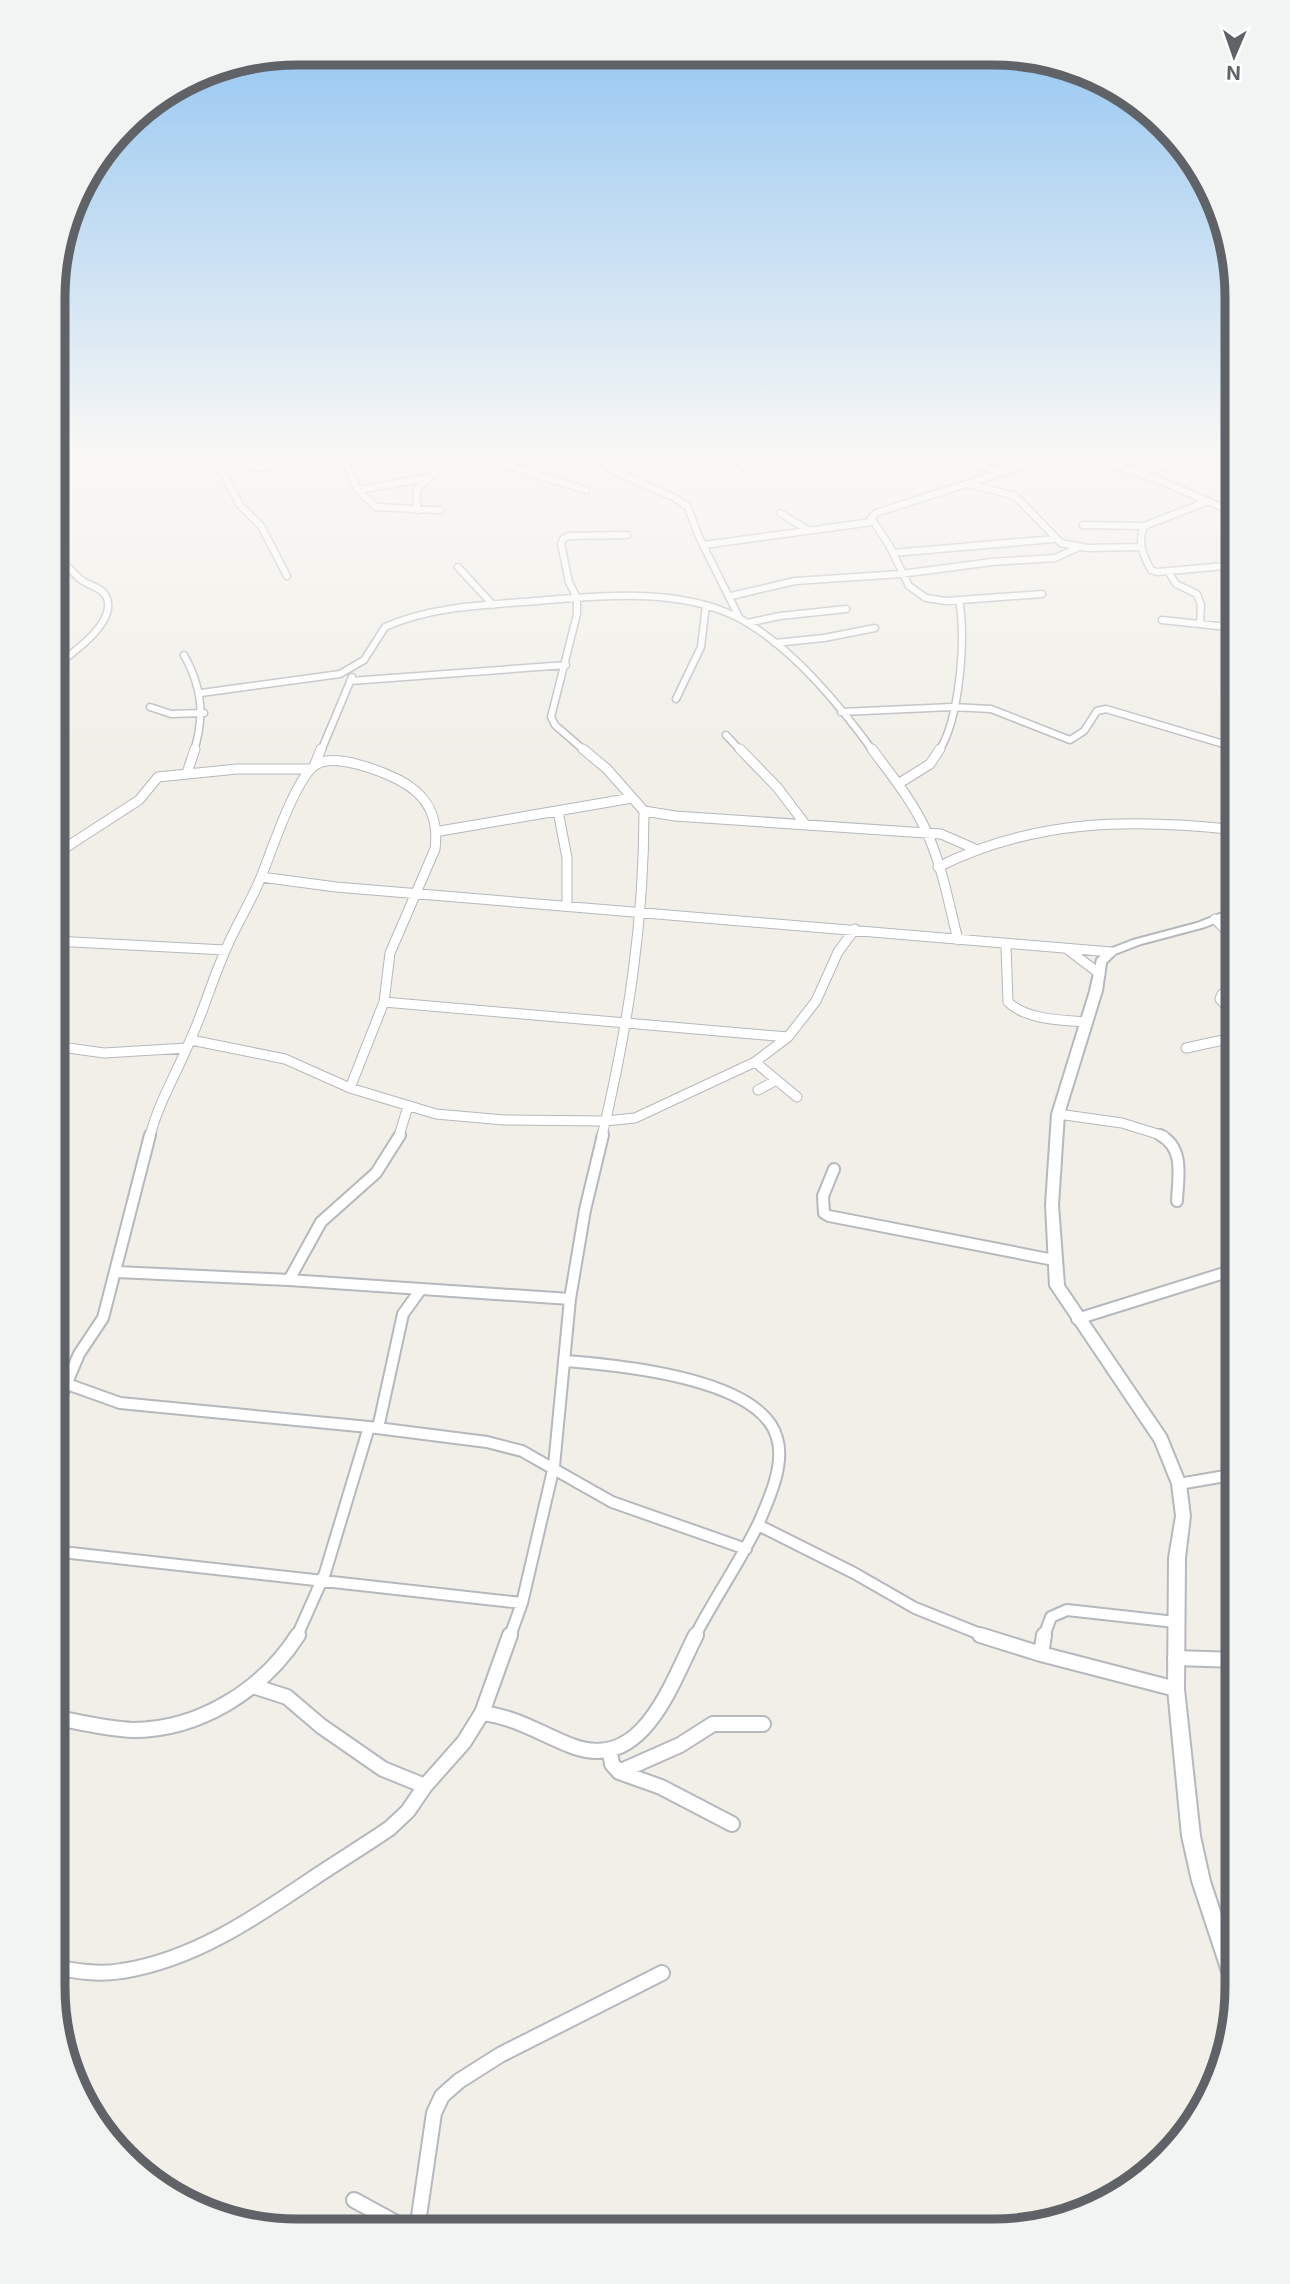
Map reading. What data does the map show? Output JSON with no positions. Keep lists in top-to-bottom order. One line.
{"north":"bottom"}
